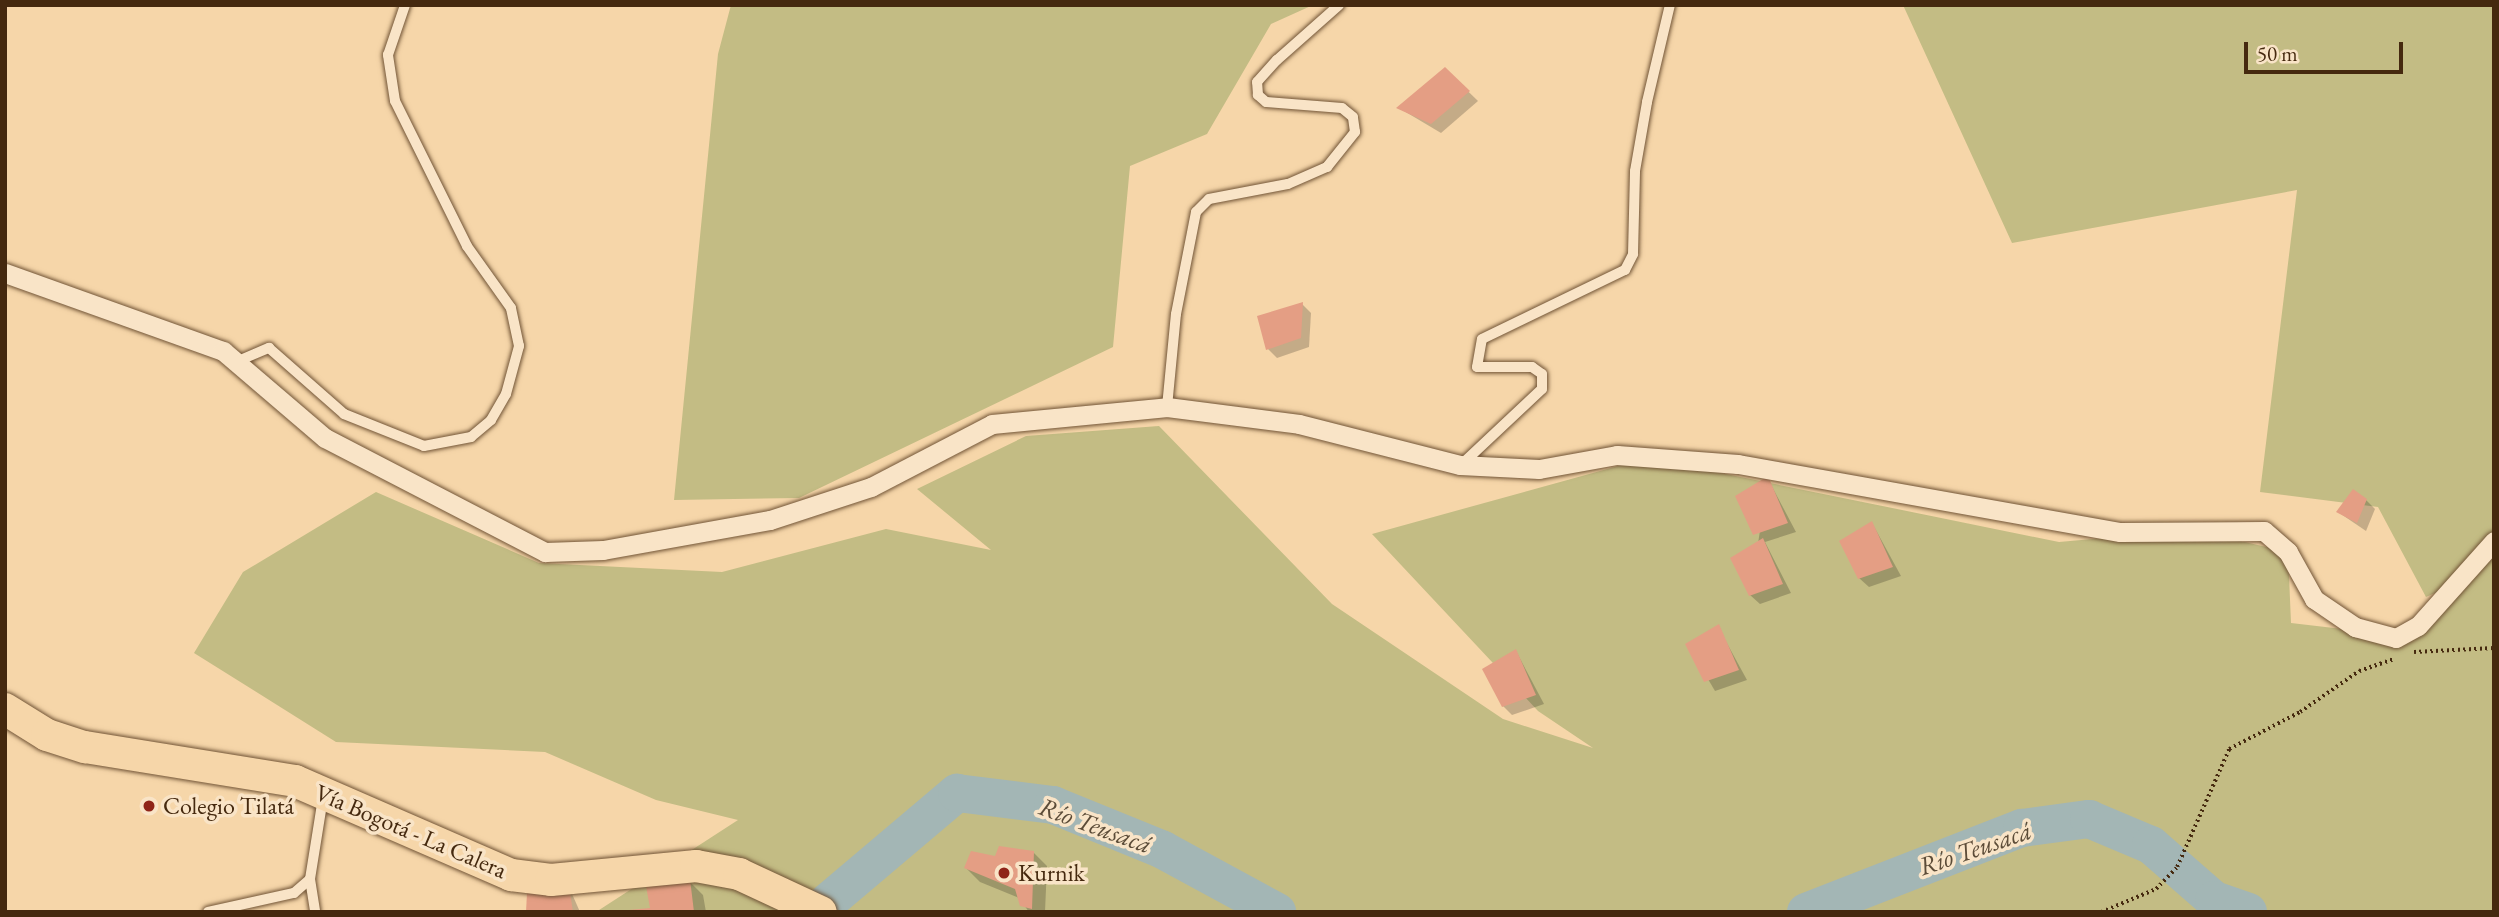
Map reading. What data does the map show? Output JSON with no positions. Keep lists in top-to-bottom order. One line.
{"streets":{"main road":["Vía Bogotá - La Calera"]},"water":["Río Teusacá"],"places":["Colegio Tilatá","Kurnik"],"scale_bar":"50 m"}
